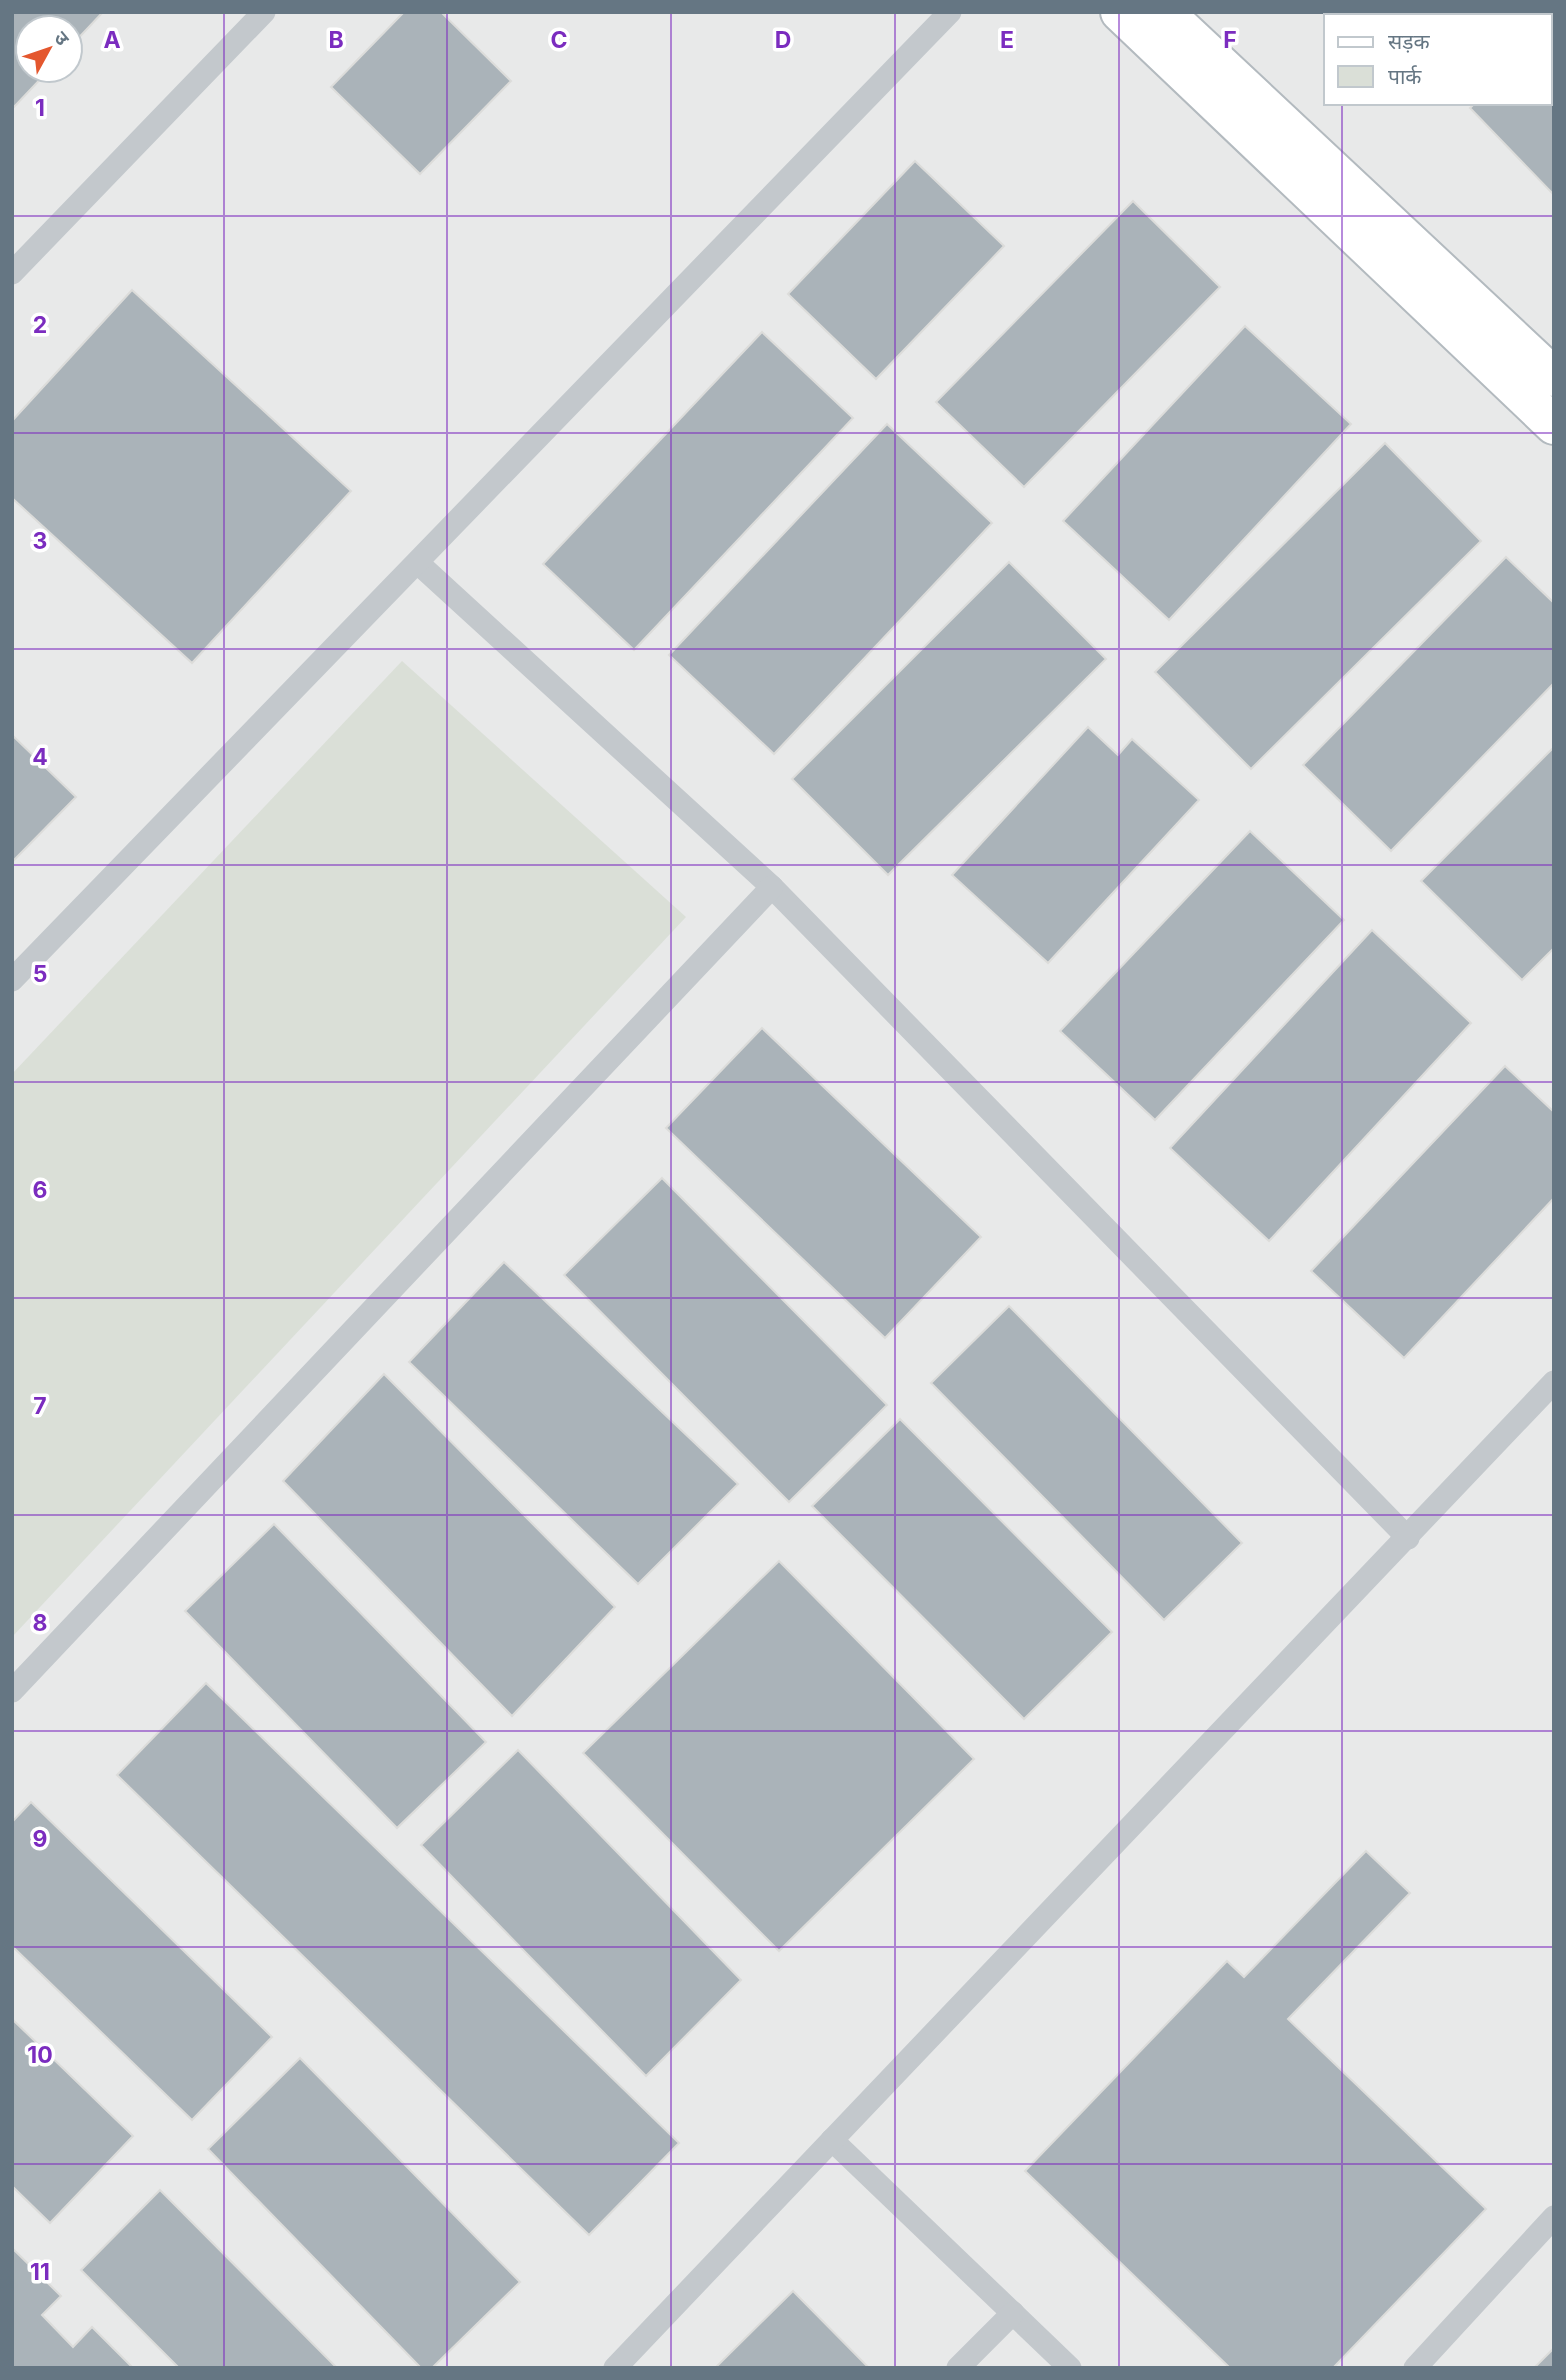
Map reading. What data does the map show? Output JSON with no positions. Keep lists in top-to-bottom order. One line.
{"legend":["सड़क","पार्क"],"north":"top right","grid":{"columns":["A","B","C","D","E","F"],"rows":["1","2","3","4","5","6","7","8","9","10","11"]}}
